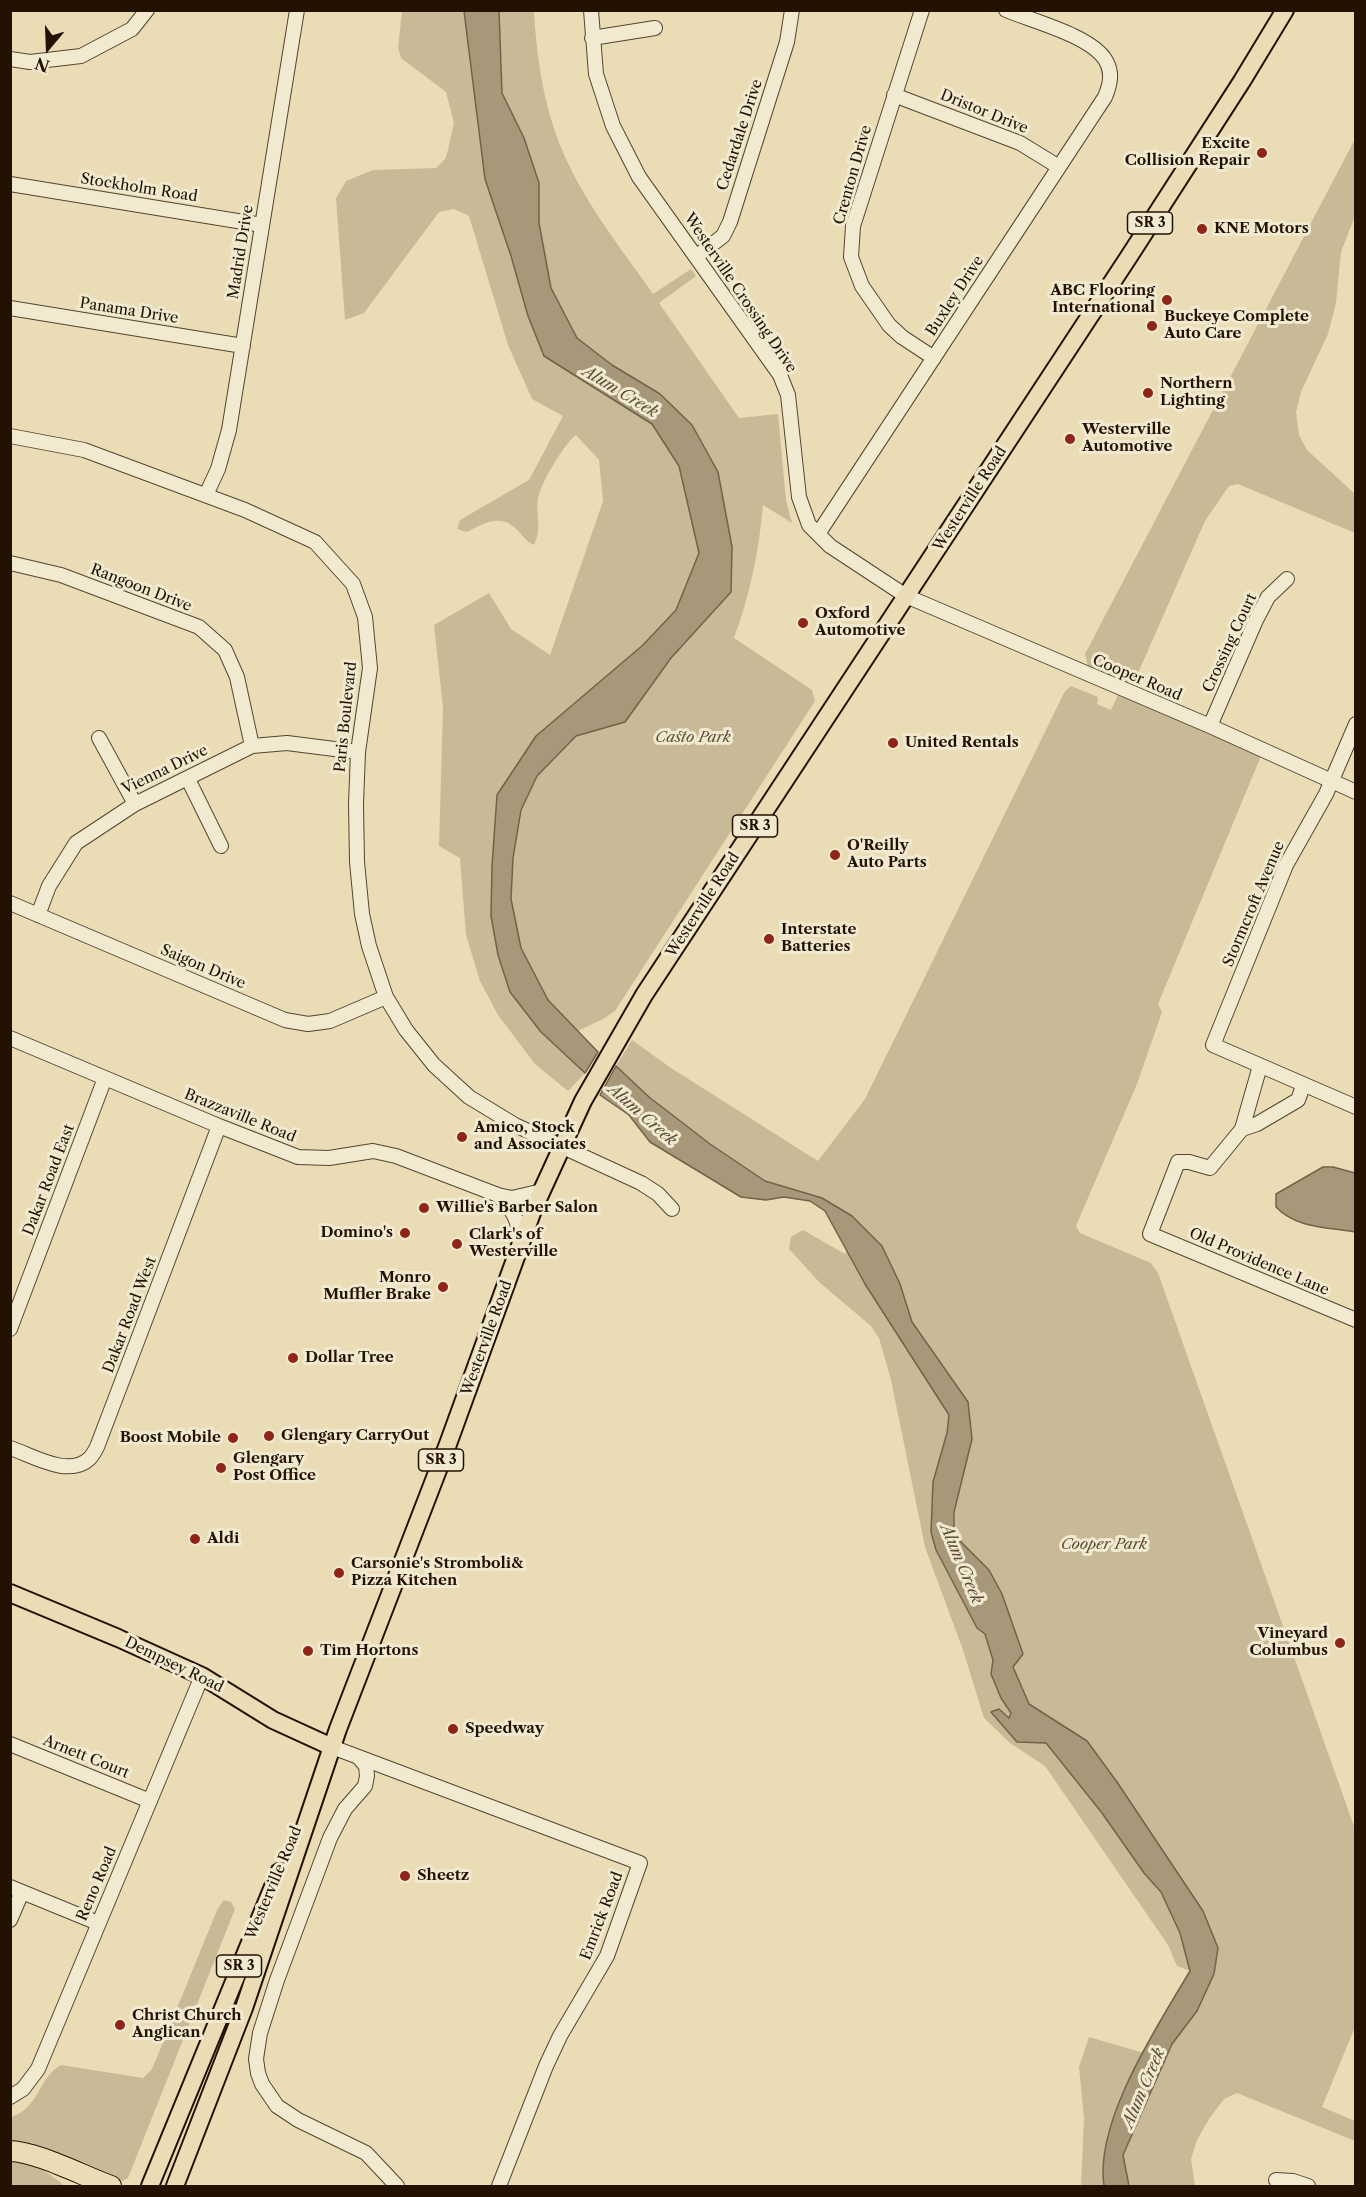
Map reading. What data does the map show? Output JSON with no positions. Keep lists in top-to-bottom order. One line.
{"streets":{"main road":["SR 3","Westerville Road","Dempsey Road"],"street":["Dristor Drive","Cedardale Drive","Crenton Drive","Stockholm Road","Madrid Drive","Westerville Crossing Drive","Buxley Drive","Panama Drive","Rangoon Drive","Crossing Court","Cooper Road","Paris Boulevard","Vienna Drive","Stormcroft Avenue","Saigon Drive","Brazzaville Road","Dakar Road East","Old Providence Lane","Dakar Road West","Arnett Court","Reno Road","Emrick Road"]},"crossings":[["Dristor Drive","Crenton Drive"],["Dristor Drive","Buxley Drive"],["Cedardale Drive","Westerville Crossing Drive"],["Crenton Drive","Buxley Drive"],["Stockholm Road","Madrid Drive"],["Madrid Drive","Panama Drive"],["Madrid Drive","Paris Boulevard"],["Westerville Crossing Drive","Buxley Drive"],["Westerville Crossing Drive","Westerville Road"],["Westerville Crossing Drive","Cooper Road"],["Westerville Road","Cooper Road"],["Westerville Road","Paris Boulevard"],["Westerville Road","Brazzaville Road"],["Westerville Road","Dempsey Road"],["Westerville Road","Emrick Road"],["Rangoon Drive","Vienna Drive"],["Crossing Court","Cooper Road"],["Cooper Road","Stormcroft Avenue"],["Paris Boulevard","Vienna Drive"],["Paris Boulevard","Saigon Drive"],["Vienna Drive","Saigon Drive"],["Brazzaville Road","Dakar Road East"],["Brazzaville Road","Dakar Road West"],["Dempsey Road","Reno Road"],["Dempsey Road","Emrick Road"],["Arnett Court","Reno Road"]],"water":["Alum Creek"],"parks":["Casto Park","Cooper Park"],"places":["Excite Collision Repair","KNE Motors","ABC Flooring International","Buckeye Complete Auto Care","Northern Lighting","Westerville Automotive","Oxford Automotive","United Rentals","O'Reilly Auto Parts","Interstate Batteries","Amico, Stock and Associates","Willie's Barber Salon","Domino's","Clark's of Westerville","Monro Muffler Brake","Dollar Tree","Glengary CarryOut","Boost Mobile","Glengary Post Office","Aldi","Carsonie's Stromboli& Pizza Kitchen","Vineyard Columbus","Tim Hortons","Speedway","Sheetz","Christ Church Anglican"],"north":"bottom"}
